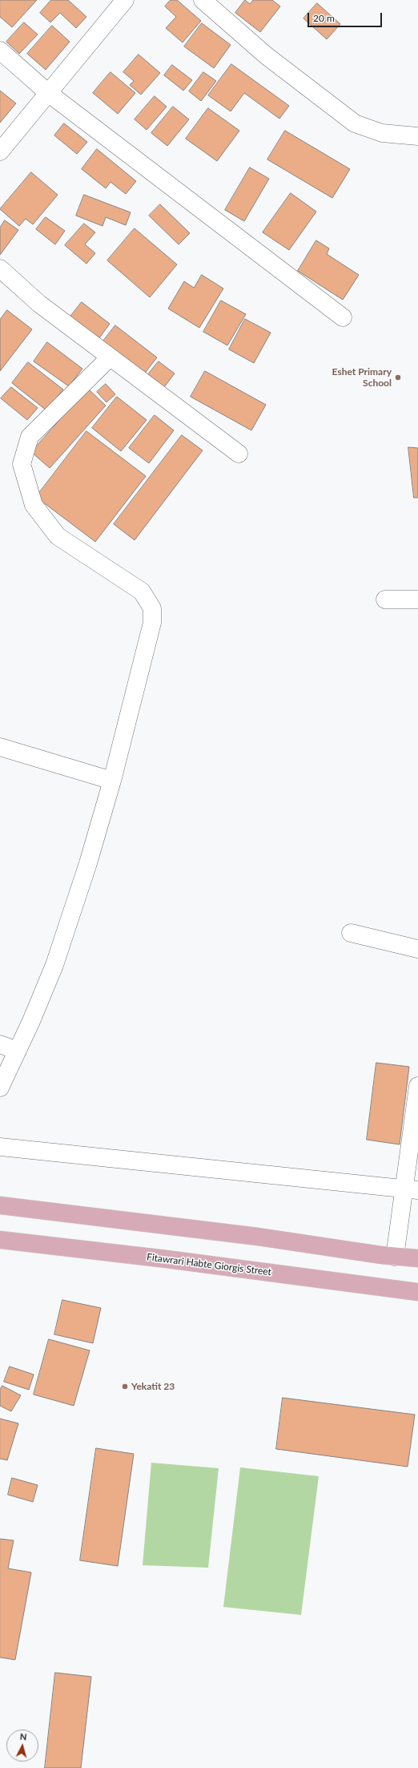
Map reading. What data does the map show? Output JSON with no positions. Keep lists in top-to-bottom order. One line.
{"streets":{"main road":["Fitawrari Habte Giorgis Street"]},"places":["Eshet Primary School","Yekatit 23"],"scale_bar":"20 m","north":"top"}
